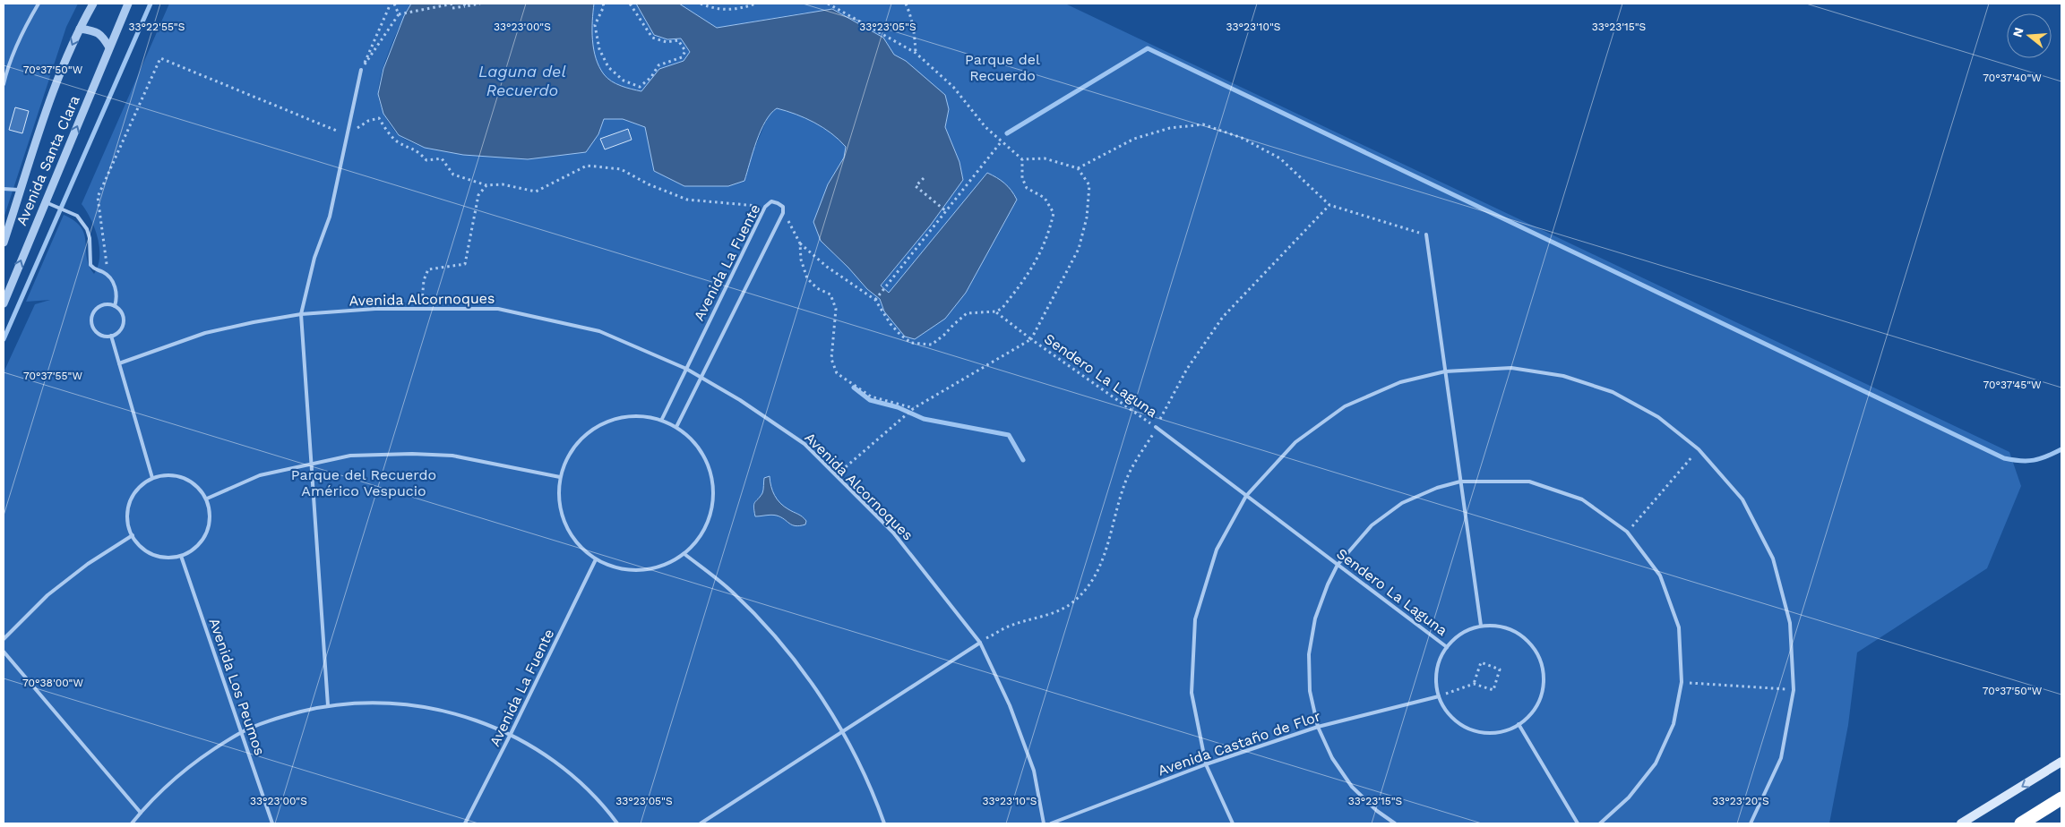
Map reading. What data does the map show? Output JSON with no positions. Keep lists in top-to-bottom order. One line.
{"streets":{"street":["Avenida Santa Clara"],"lane":["Avenida La Fuente","Avenida Alcornoques","Sendero La Laguna","Avenida Los Peumos","Avenida Castaño de Flor"]},"crossings":[["Avenida La Fuente","Avenida Alcornoques"]],"water":["Laguna del Recuerdo"],"parks":["Parque del Recuerdo","Parque del Recuerdo Américo Vespucio"],"north":"left","coordinates":["33°22'55\"S","33°23'00\"S","33°23'05\"S","33°23'10\"S","33°23'15\"S","70°37'50\"W","70°37'40\"W","70°37'55\"W","70°37'45\"W","70°38'00\"W","33°23'20\"S"]}
